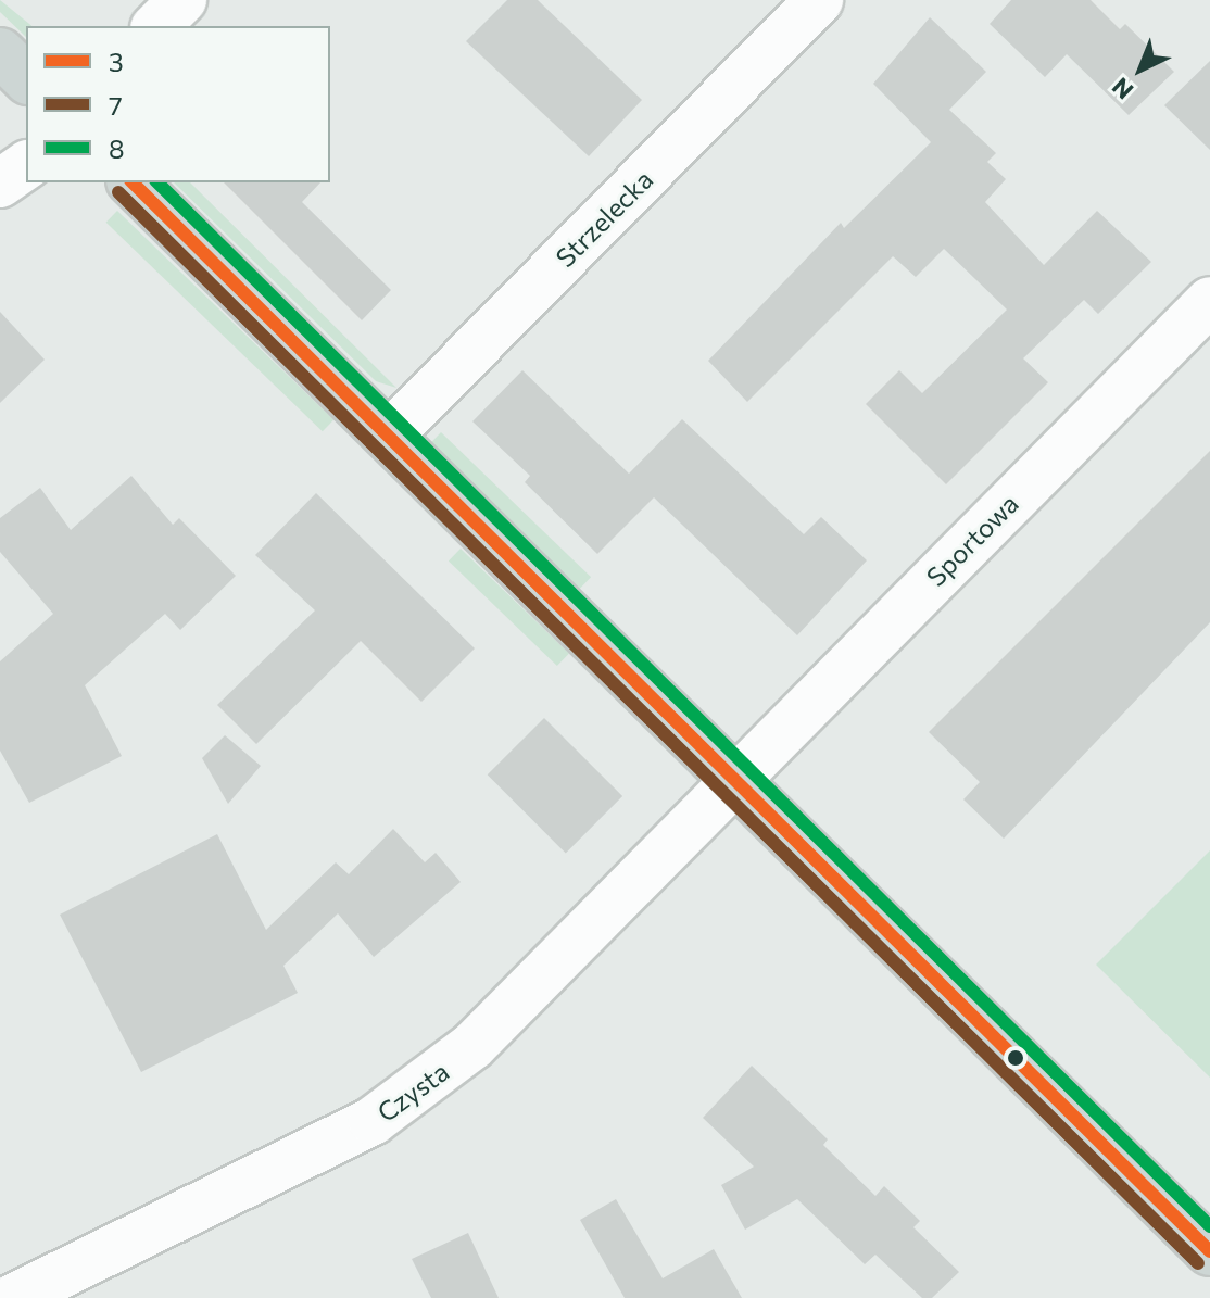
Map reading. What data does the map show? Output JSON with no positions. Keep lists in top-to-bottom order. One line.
{"streets":{"street":["Strzelecka","Sportowa","Czysta"]},"crossings":[["Sportowa","Czysta"]],"lines":["transit line 3","transit line 8","transit line 7"],"legend":["3","7","8"],"north":"bottom left"}
